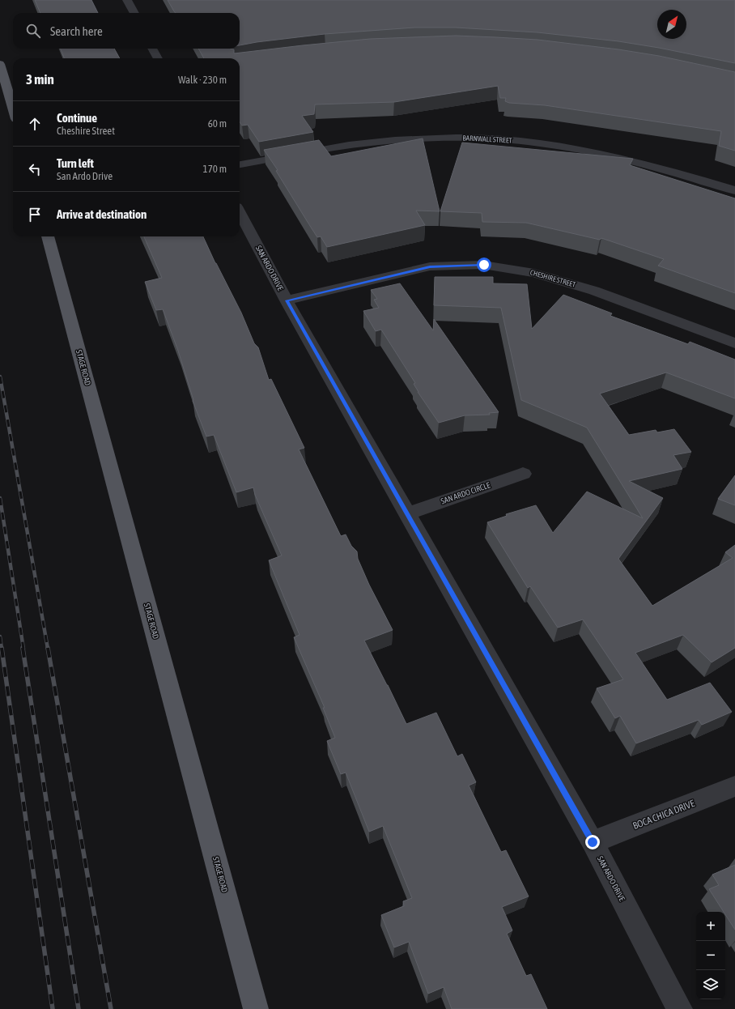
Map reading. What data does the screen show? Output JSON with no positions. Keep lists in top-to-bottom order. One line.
{"streets":{"main road":["STAGE ROAD"],"street":["BARNWALL STREET","SAN ARDO DRIVE","CHESHIRE STREET","SAN ARDO CIRCLE","BOCA CHICA DRIVE"]},"crossings":[["SAN ARDO DRIVE","CHESHIRE STREET"],["SAN ARDO DRIVE","SAN ARDO CIRCLE"],["SAN ARDO DRIVE","BOCA CHICA DRIVE"]],"north":"top right","page":{"search":"Search here","heading":["3 min","Walk · 230 m"],"list":[["Continue","Cheshire Street","60 m"],["Turn left","San Ardo Drive","170 m"],"Arrive at destination"],"map_buttons":["+","−"]}}
